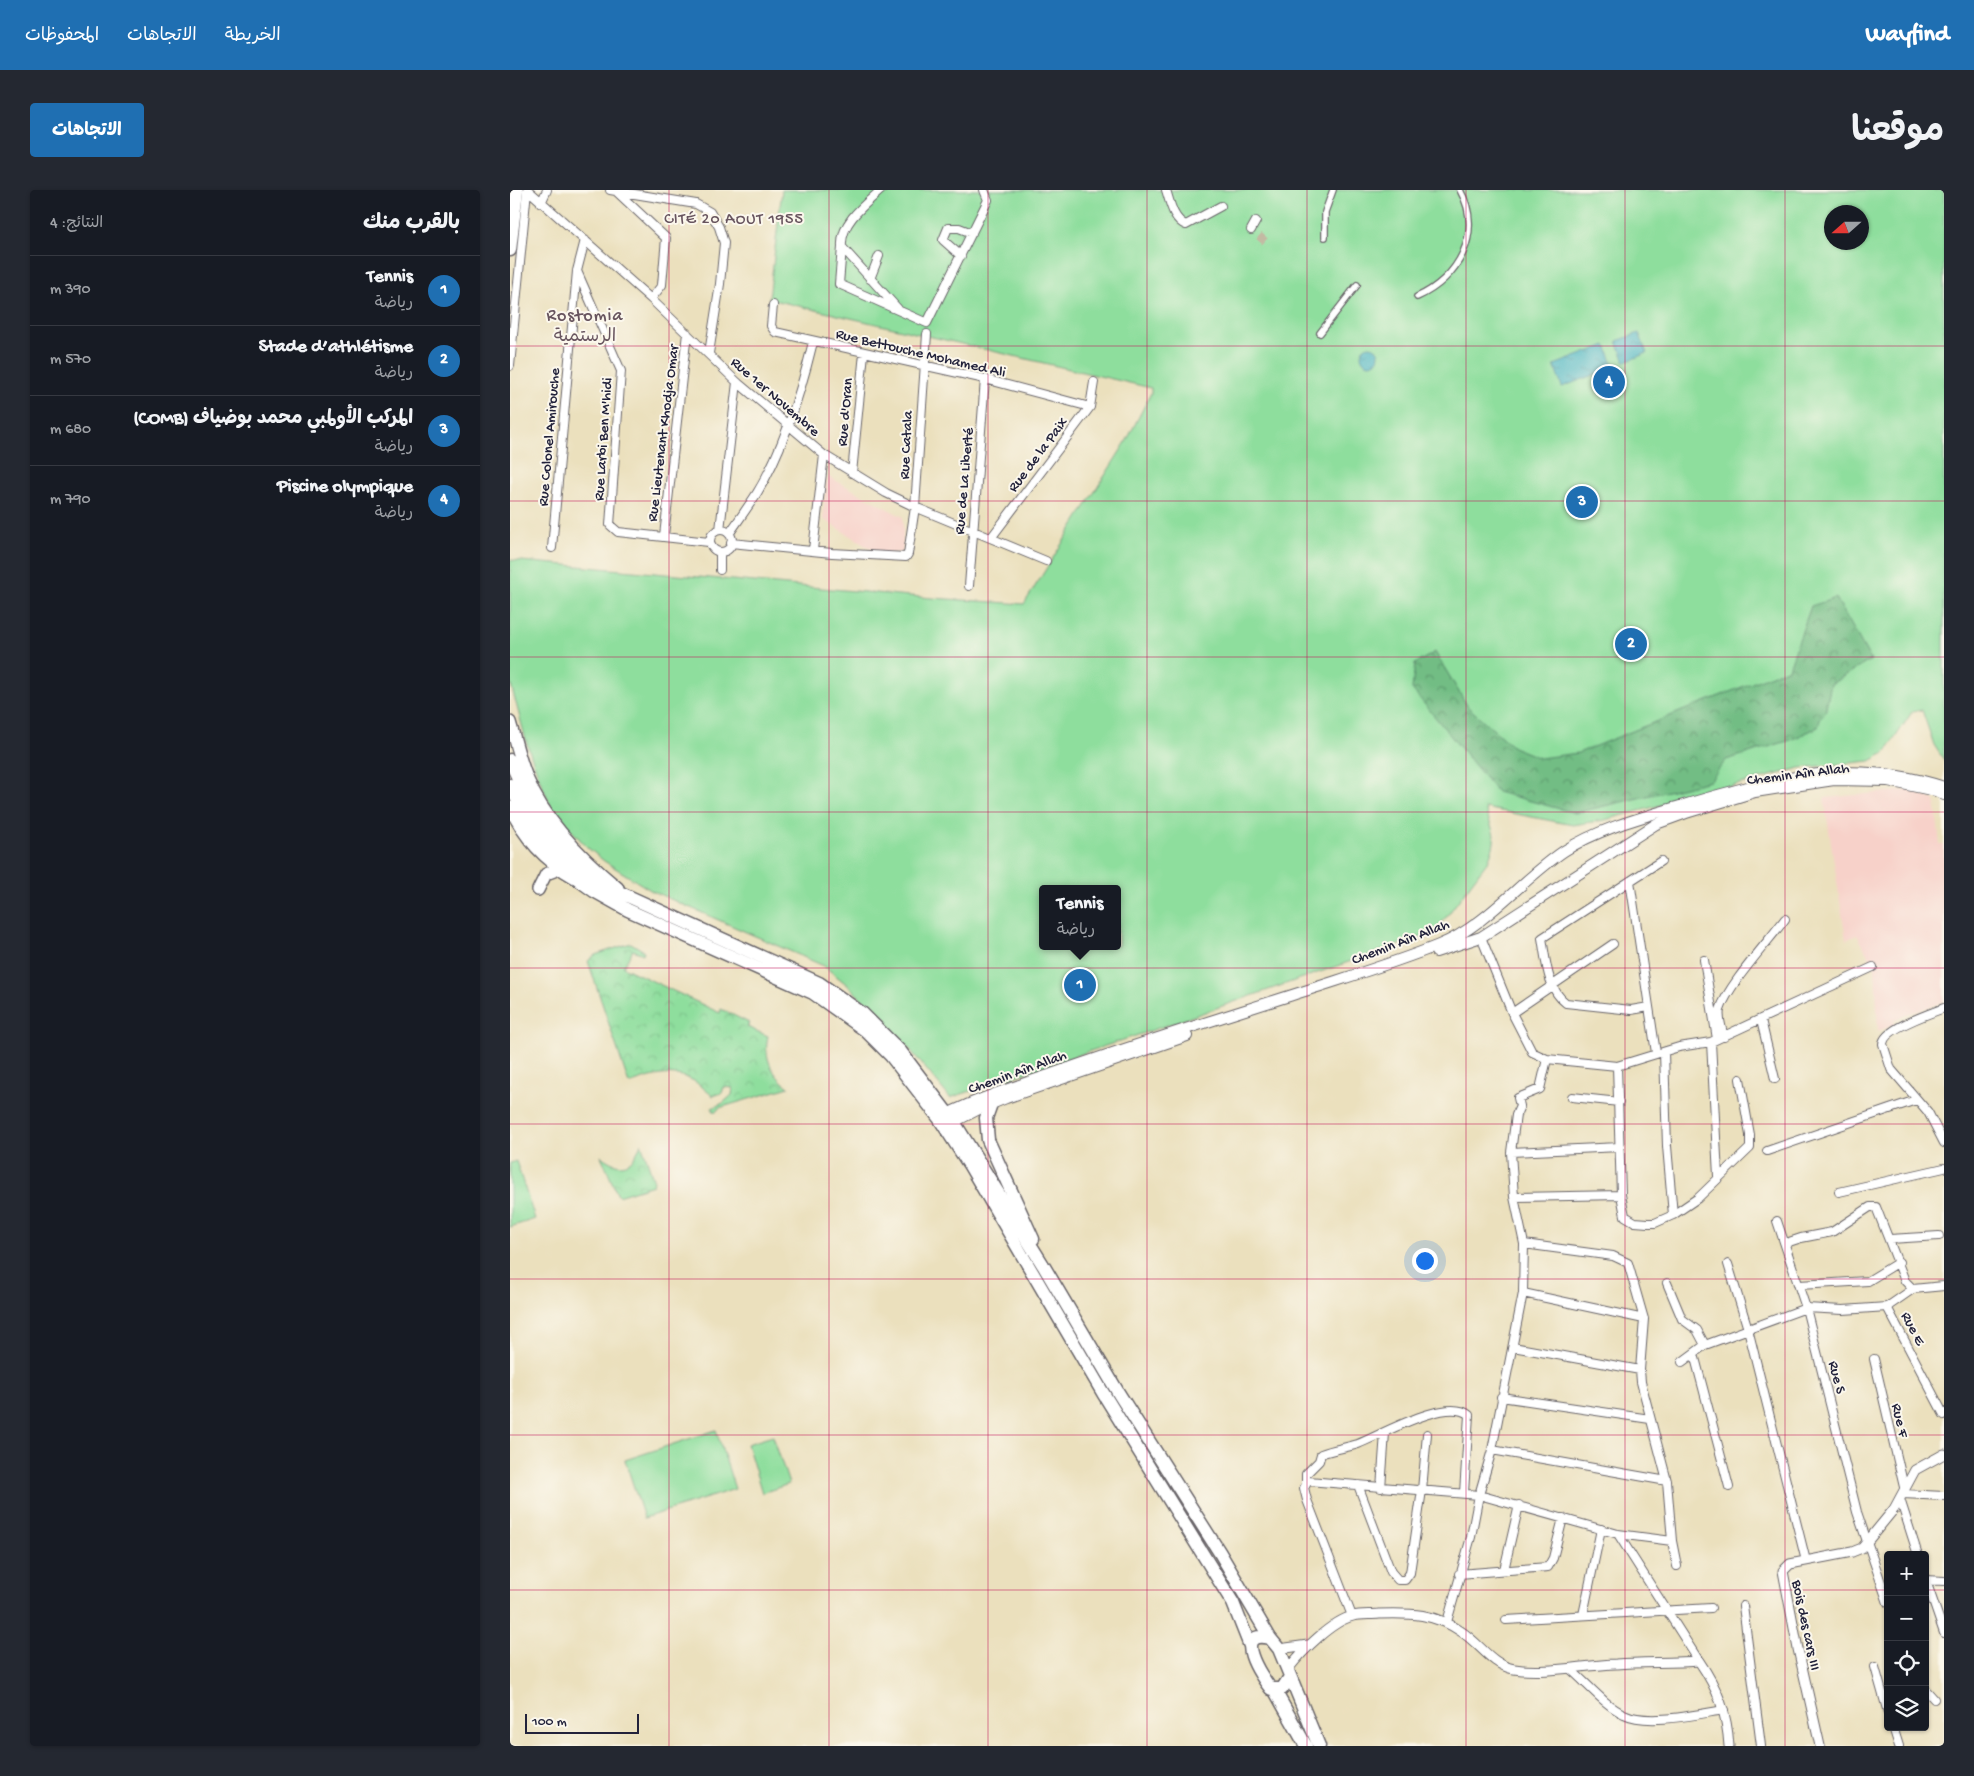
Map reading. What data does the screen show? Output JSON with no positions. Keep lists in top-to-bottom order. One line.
{"streets":{"main road":["Chemin Aîn Allah"],"street":["Rue Bettouche Mohamed Ali","Rue 1er Novembre","Rue d'Oran","Rue Lieutenant Khodja Omar","Rue Colonel Amirouche","Rue Larbi Ben M'hidi","Rue Catala","Rue de la Paix","Rue de La Liberté","Rue E","Rue S","Rue F","Bois des cars III"]},"crossings":[["Rue Bettouche Mohamed Ali","Rue d'Oran"],["Rue Bettouche Mohamed Ali","Rue Catala"],["Rue Bettouche Mohamed Ali","Rue de la Paix"],["Rue Bettouche Mohamed Ali","Rue de La Liberté"],["Rue 1er Novembre","Rue d'Oran"],["Rue 1er Novembre","Rue Lieutenant Khodja Omar"],["Rue 1er Novembre","Rue Colonel Amirouche"],["Rue 1er Novembre","Rue Catala"],["Rue 1er Novembre","Rue de la Paix"],["Rue 1er Novembre","Rue de La Liberté"],["Rue Lieutenant Khodja Omar","Rue Larbi Ben M'hidi"],["Rue Colonel Amirouche","Rue Larbi Ben M'hidi"],["Rue S","Bois des cars III"],["Rue F","Bois des cars III"]],"districts":["CITÉ 20 AOUT 1955","Rostomia الرستمية"],"scale_bar":"100 m","north":"left","page":{"header":"Wayfind","nav":["الخريطة","الاتجاهات","المحفوظات"],"title":"موقعنا","buttons":"الاتجاهات","heading":["بالقرب منك","النتائج: 4"],"list":[{"mark":"1","name":"Tennis","note":"رياضة","value":"390 m"},{"mark":"2","name":"Stade d’athlétisme","note":"رياضة","value":"570 m"},{"mark":"3","name":"المركب الأولمبي محمد بوضياف (COMB)","note":"رياضة","value":"680 m"},{"mark":"4","name":"Piscine olympique","note":"رياضة","value":"790 m"}],"pins":["4","3","2","1"],"popup":["Tennis","رياضة"],"map_buttons":["+","−"],"scale":"100 m"}}
